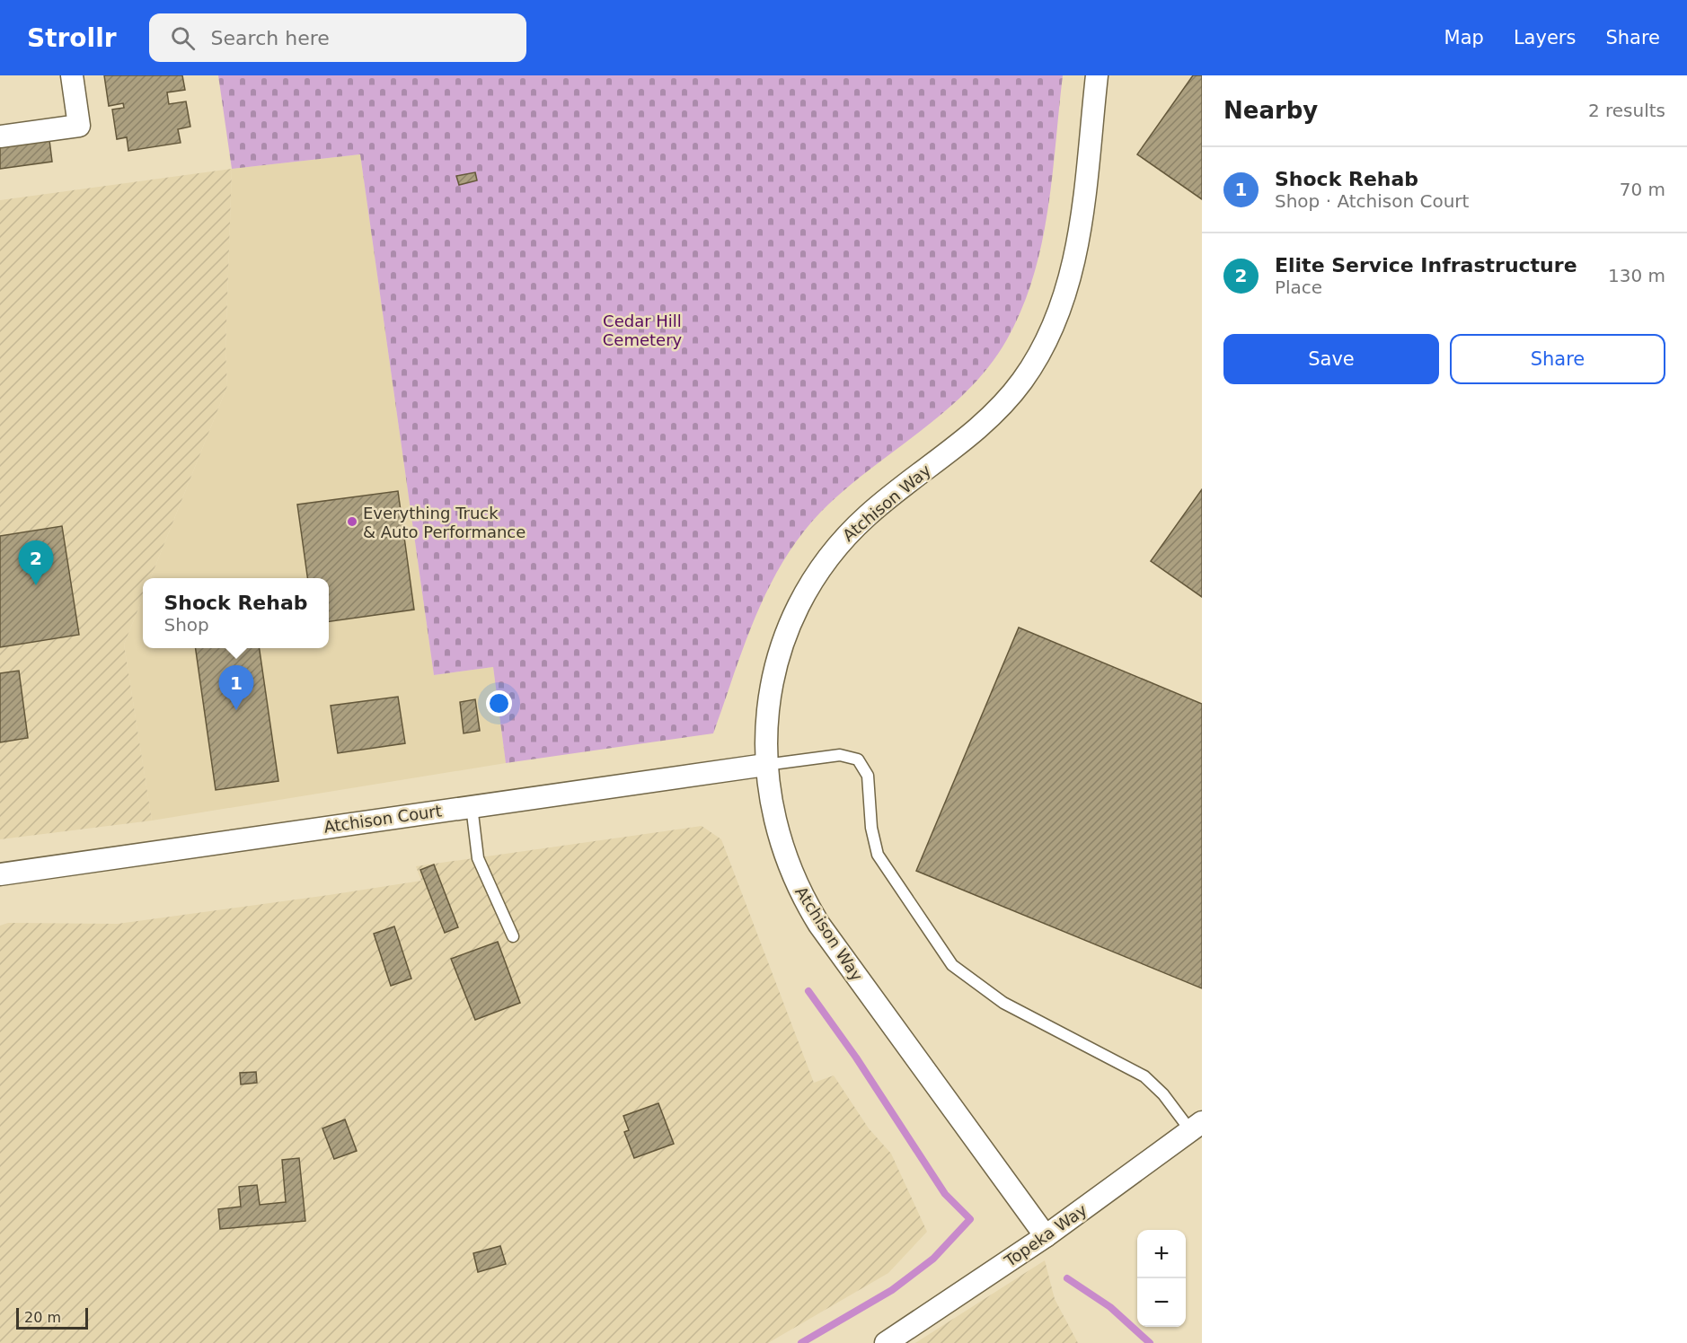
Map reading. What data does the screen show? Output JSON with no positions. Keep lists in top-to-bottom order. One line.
{"streets":{"street":["Atchison Way","Atchison Court","Topeka Way"]},"crossings":[["Atchison Way","Atchison Court"],["Atchison Way","Topeka Way"]],"parks":["Cedar Hill Cemetery"],"places":["Everything Truck & Auto Performance"],"scale_bar":"20 m","page":{"header":"Strollr","search":"Search here","nav":["Map","Layers","Share"],"heading":["Nearby","2 results"],"list":[{"mark":"1","name":"Shock Rehab","note":"Shop · Atchison Court","value":"70 m"},{"mark":"2","name":"Elite Service Infrastructure","note":"Place","value":"130 m"}],"buttons":["Save","Share"],"pins":["2","1"],"popup":["Shock Rehab","Shop"],"map_buttons":["+","−"],"scale":"20 m"}}
